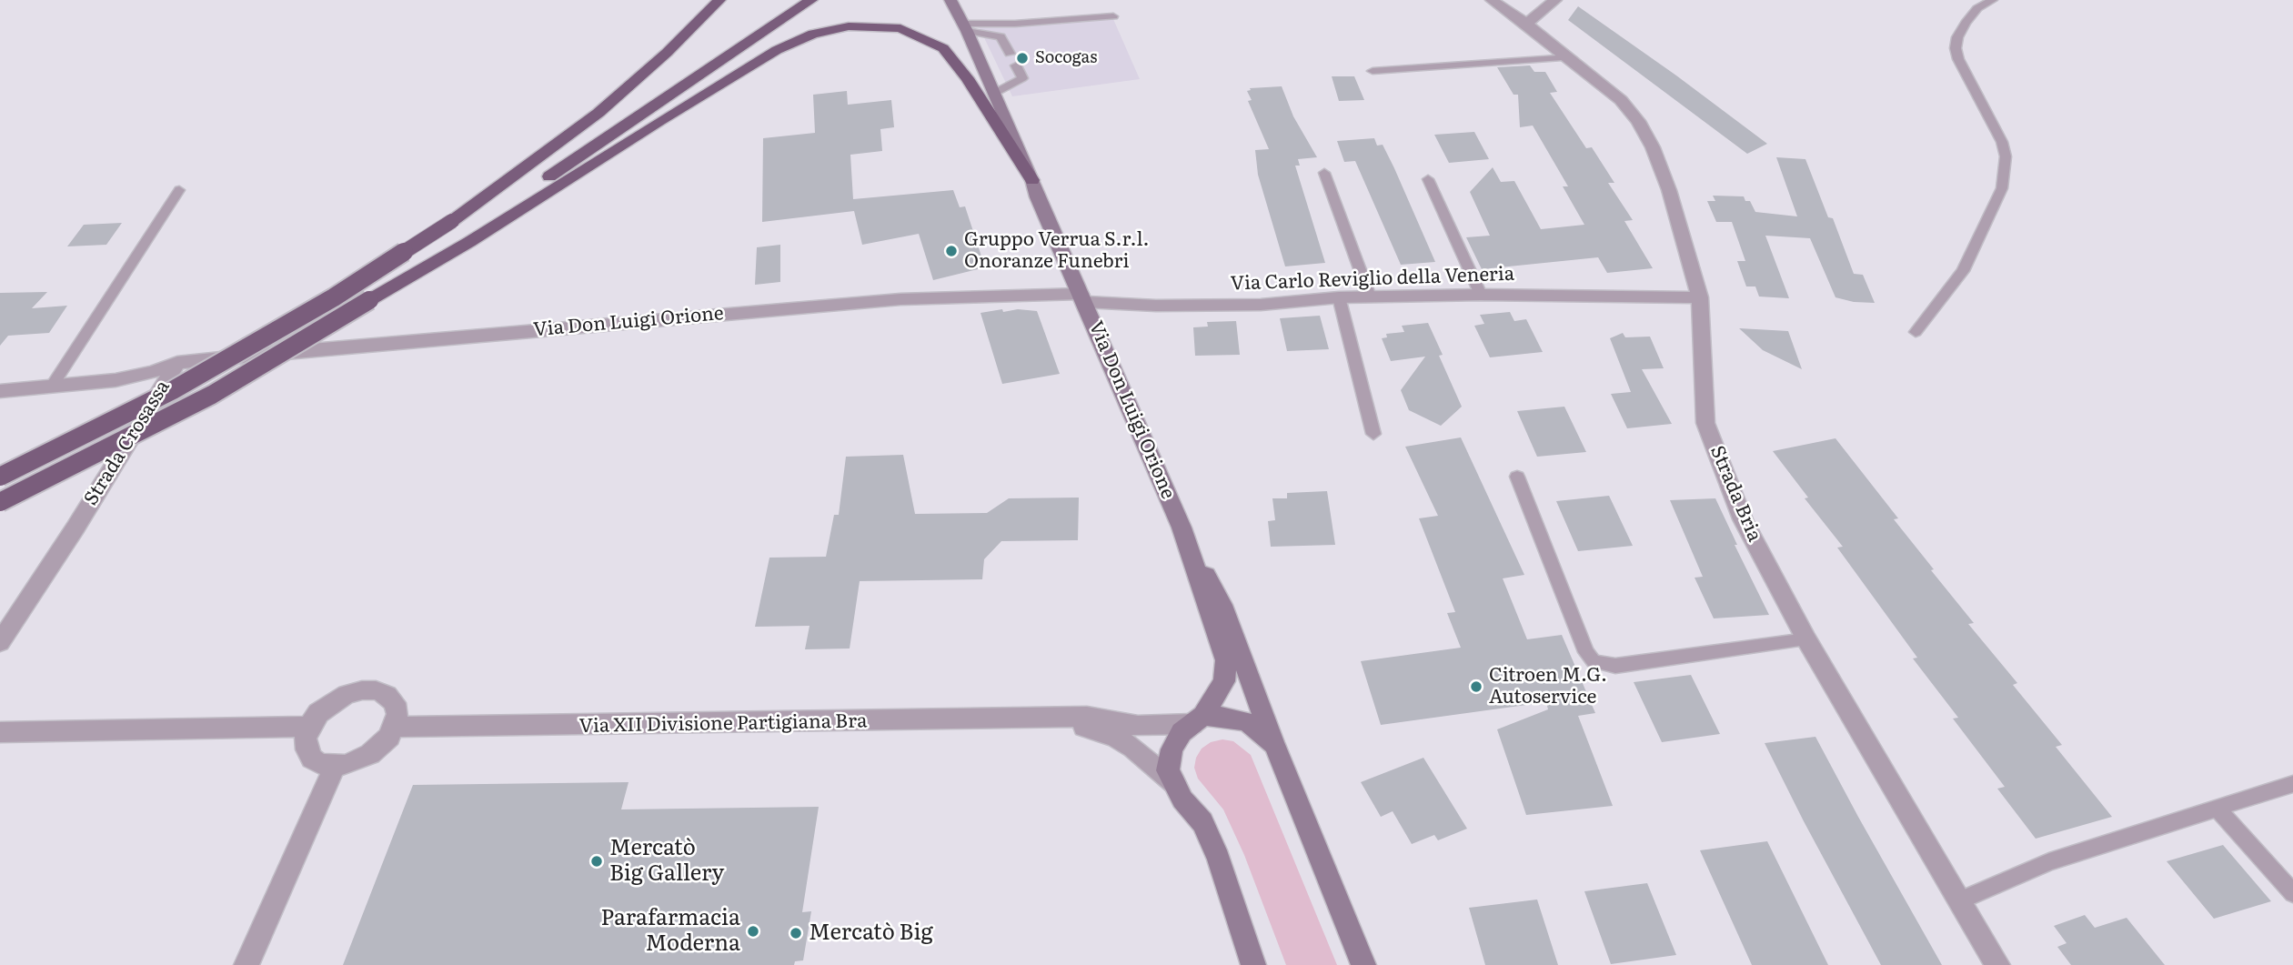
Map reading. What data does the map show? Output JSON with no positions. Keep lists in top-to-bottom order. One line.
{"streets":{"main road":["Via Don Luigi Orione"],"street":["Via Carlo Reviglio della Veneria","Strada Crosassa","Strada Bria","Via XII Divisione Partigiana Bra"]},"crossings":[["Via Carlo Reviglio della Veneria","Via Don Luigi Orione"],["Via Carlo Reviglio della Veneria","Strada Bria"],["Via Don Luigi Orione","Strada Crosassa"],["Via Don Luigi Orione","Via XII Divisione Partigiana Bra"]],"places":["Socogas","Gruppo Verrua S.r.l. Onoranze Funebri","Citroen M.G. Autoservice","Mercatò Big Gallery","Parafarmacia Moderna","Mercatò Big"]}
